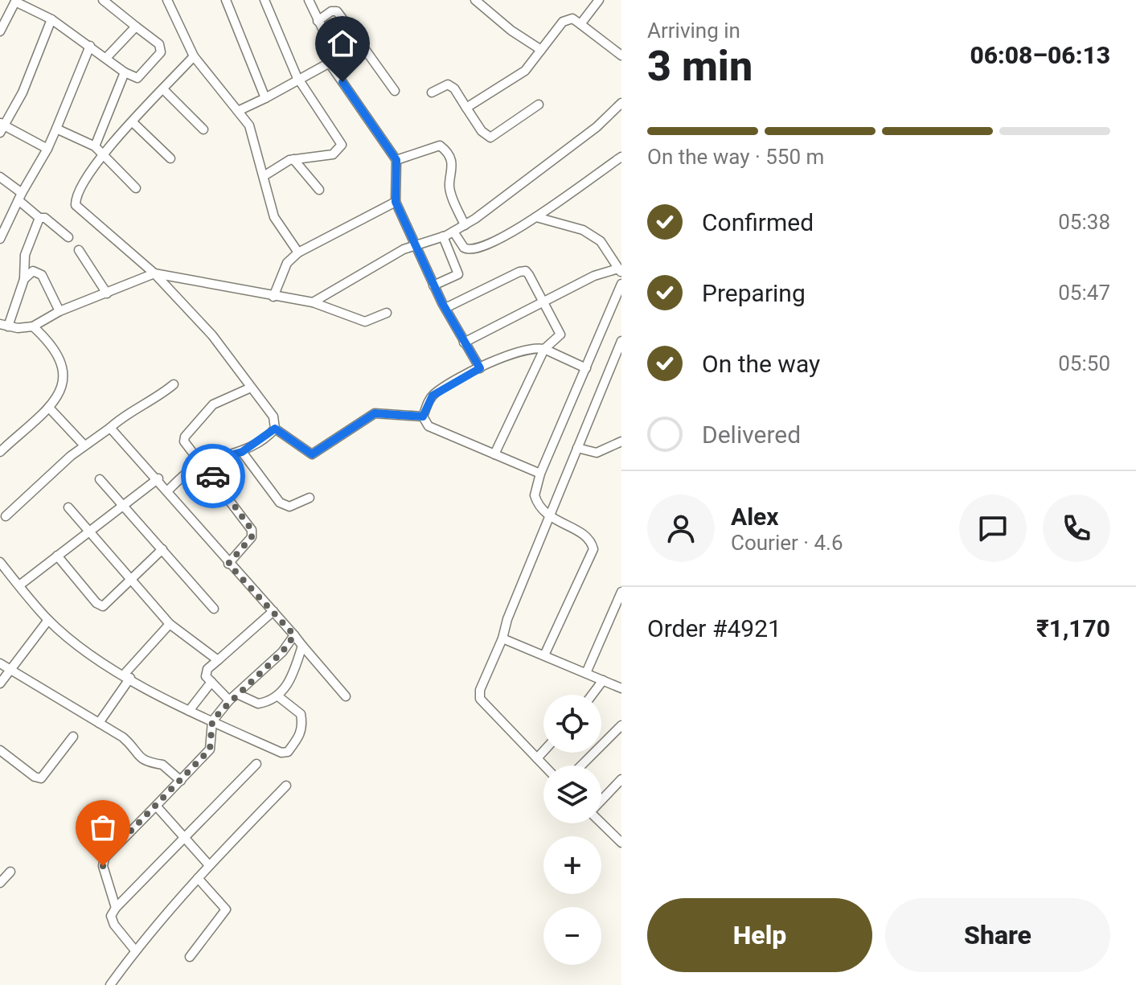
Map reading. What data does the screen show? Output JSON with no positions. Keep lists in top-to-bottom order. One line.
{"page":{"heading":["3 min","Arriving in","06:08–06:13"],"panel":["Alex","Courier · 4.6","Order #4921","₹1,170"],"bar":"On the way · 550 m","list":[["Confirmed","05:38"],["Preparing","05:47"],["On the way","05:50"],"Delivered"],"map_buttons":["+","−"],"buttons":["Help","Share"]}}
